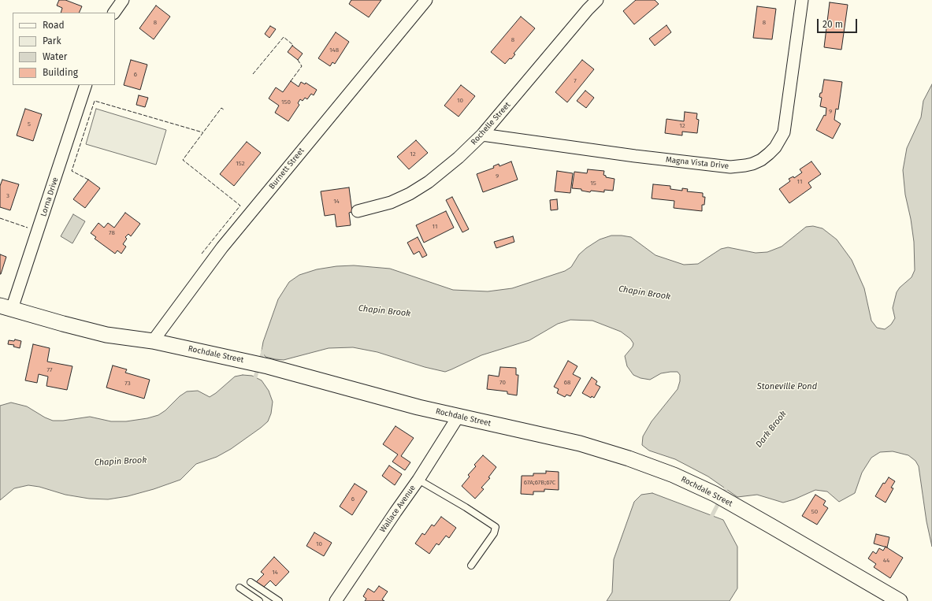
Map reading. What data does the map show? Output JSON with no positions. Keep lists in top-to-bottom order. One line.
{"streets":{"street":["Rochelle Street","Magna Vista Drive","Burnett Street","Lorna Drive","Rochdale Street","Wallace Avenue"]},"crossings":[["Rochelle Street","Magna Vista Drive"],["Burnett Street","Rochdale Street"],["Lorna Drive","Rochdale Street"],["Rochdale Street","Wallace Avenue"]],"water":["Chapin Brook","Stoneville Pond","Dark Brook"],"house_numbers":["8","8","8","148","6","7","10","150","9","5","12","12","152","9","11","15","3","14","11","78","77","70","68","73","67A;67B;67C","6","50","10","44","14"],"legend":["Road","Park","Water","Building"],"scale_bar":"20 m"}
